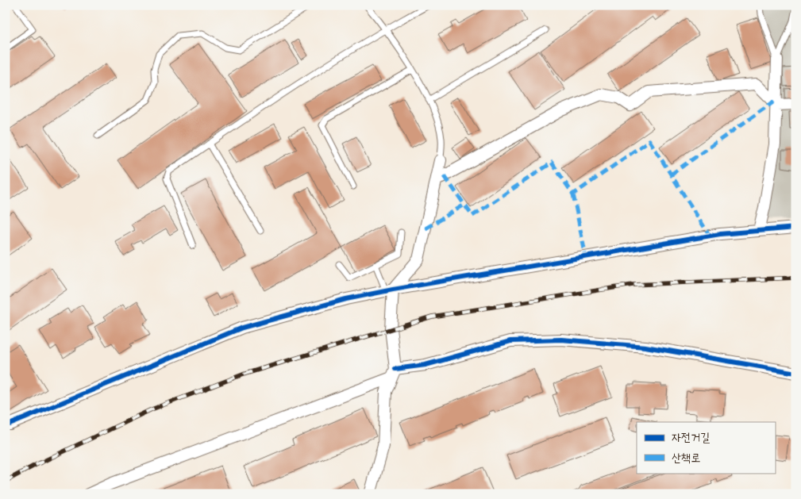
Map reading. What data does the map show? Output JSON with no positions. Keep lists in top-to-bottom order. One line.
{"legend":["자전거길","산책로"]}
